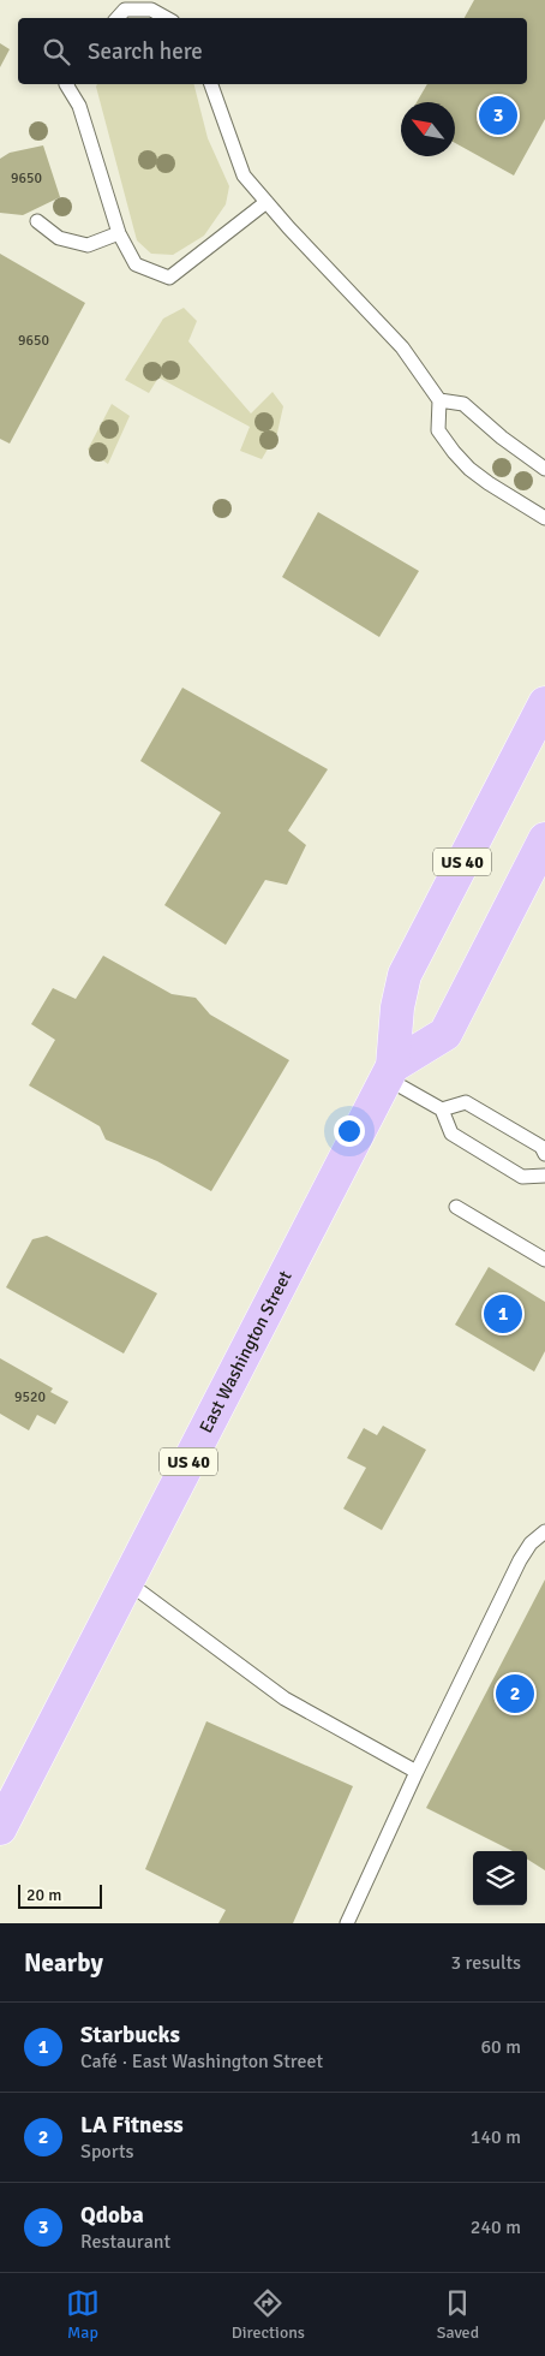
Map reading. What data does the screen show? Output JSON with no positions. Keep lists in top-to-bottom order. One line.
{"streets":{"main road":["US 40","East Washington Street"]},"house_numbers":["9650","9650","9520"],"scale_bar":"20 m","north":"top left","page":{"search":"Search here","pins":["3","1","2"],"scale":"20 m","heading":["Nearby","3 results"],"list":[{"mark":"1","name":"Starbucks","note":"Café · East Washington Street","value":"60 m"},{"mark":"2","name":"LA Fitness","note":"Sports","value":"140 m"},{"mark":"3","name":"Qdoba","note":"Restaurant","value":"240 m"}],"nav":["Map","Directions","Saved"]}}
